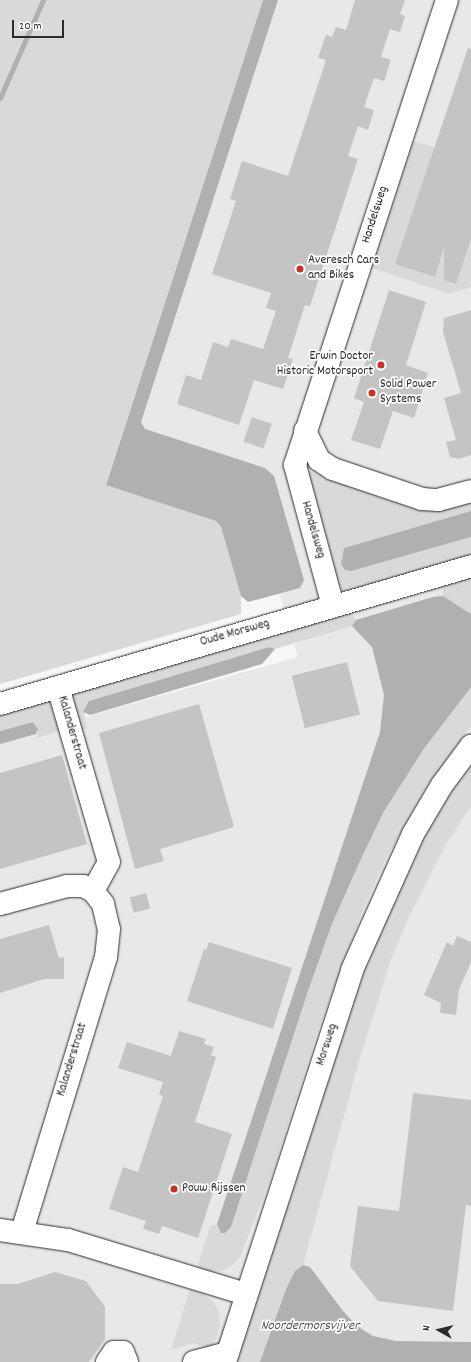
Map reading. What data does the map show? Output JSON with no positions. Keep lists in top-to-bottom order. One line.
{"streets":{"street":["Handelsweg","Oude Morsweg","Kalanderstraat","Morsweg"]},"crossings":[["Handelsweg","Oude Morsweg"],["Oude Morsweg","Kalanderstraat"]],"water":["Noordermorsvijver"],"places":["Averesch Cars and Bikes","Erwin Doctor Historic Motorsport","Solid Power Systems","Pouw Rijssen"],"scale_bar":"20 m","north":"left"}
